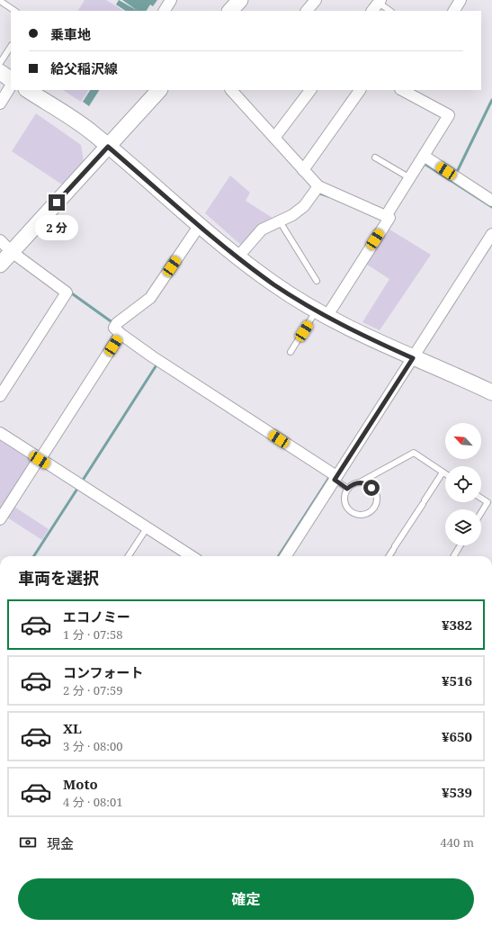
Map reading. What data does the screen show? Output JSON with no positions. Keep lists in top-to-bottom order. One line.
{"north":"top left","page":{"banner":["乗車地","給父稲沢線"],"bubble":"2 分","heading":"車両を選択","list":[{"name":"エコノミー","note":"1 分 · 07:58","value":"¥382"},{"name":"コンフォート","note":"2 分 · 07:59","value":"¥516"},{"name":"XL","note":"3 分 · 08:00","value":"¥650"},{"name":"Moto","note":"4 分 · 08:01","value":"¥539"}],"pay":["現金","440 m"],"buttons":"確定"}}
